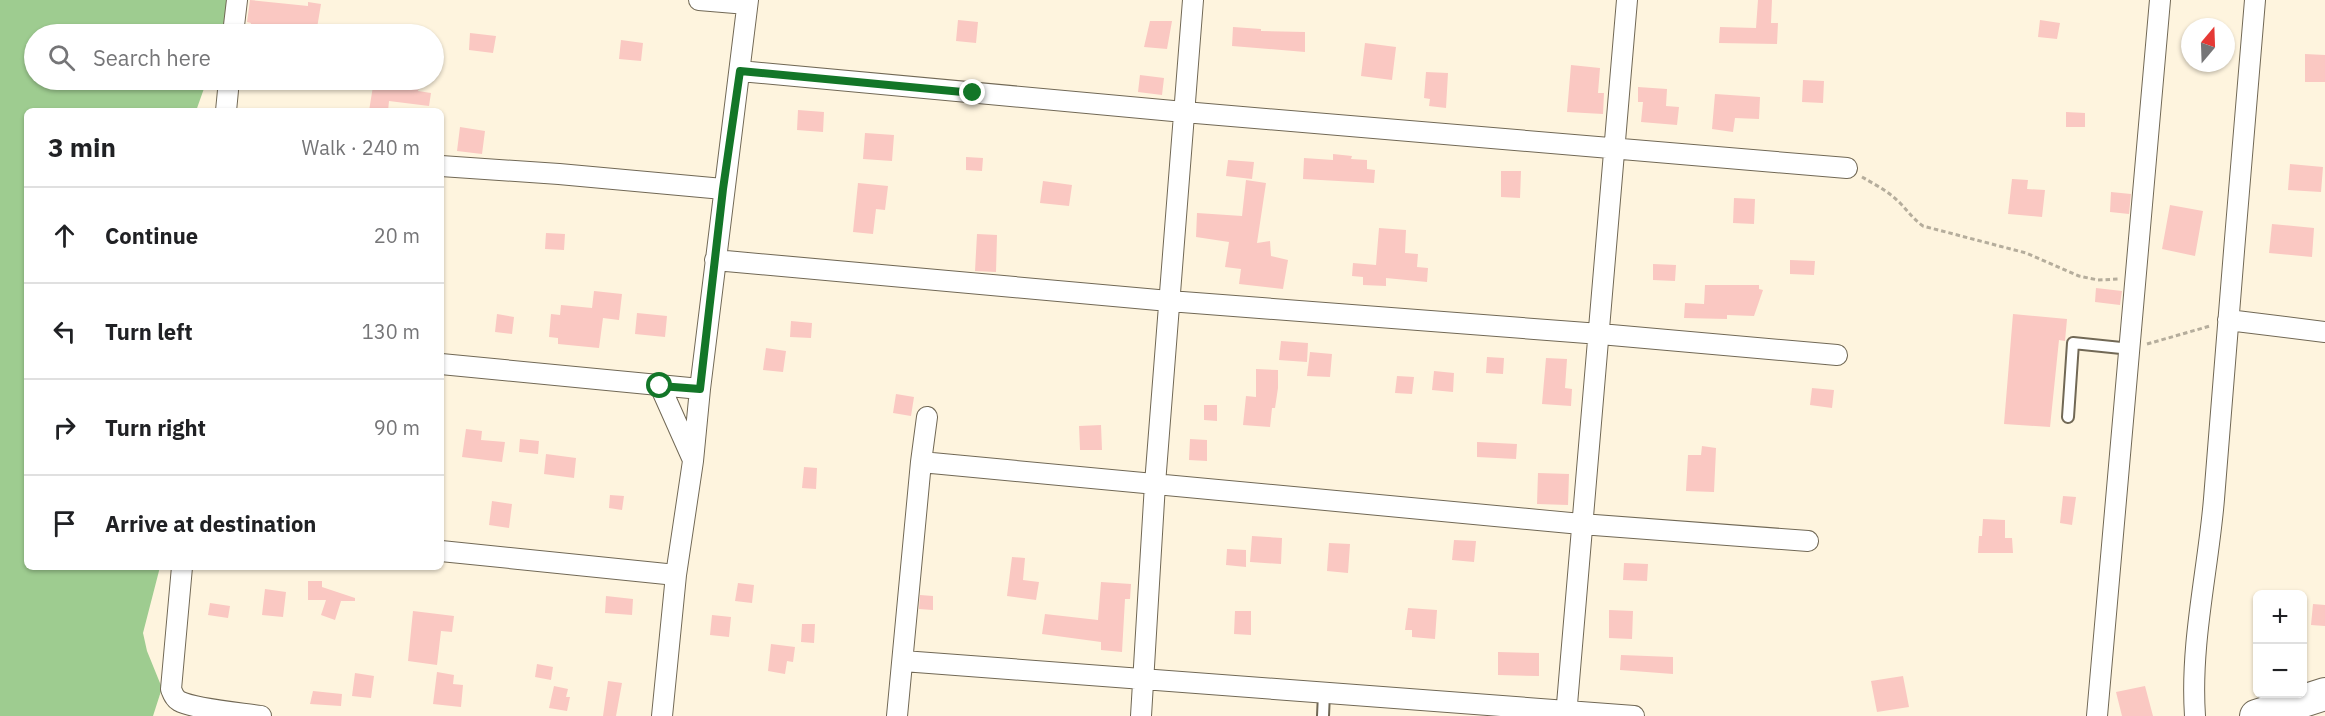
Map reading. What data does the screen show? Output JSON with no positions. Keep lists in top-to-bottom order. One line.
{"north":"top","page":{"search":"Search here","heading":["3 min","Walk · 240 m"],"list":[["Continue","20 m"],["Turn left","130 m"],["Turn right","90 m"],"Arrive at destination"],"map_buttons":["+","−"]}}
